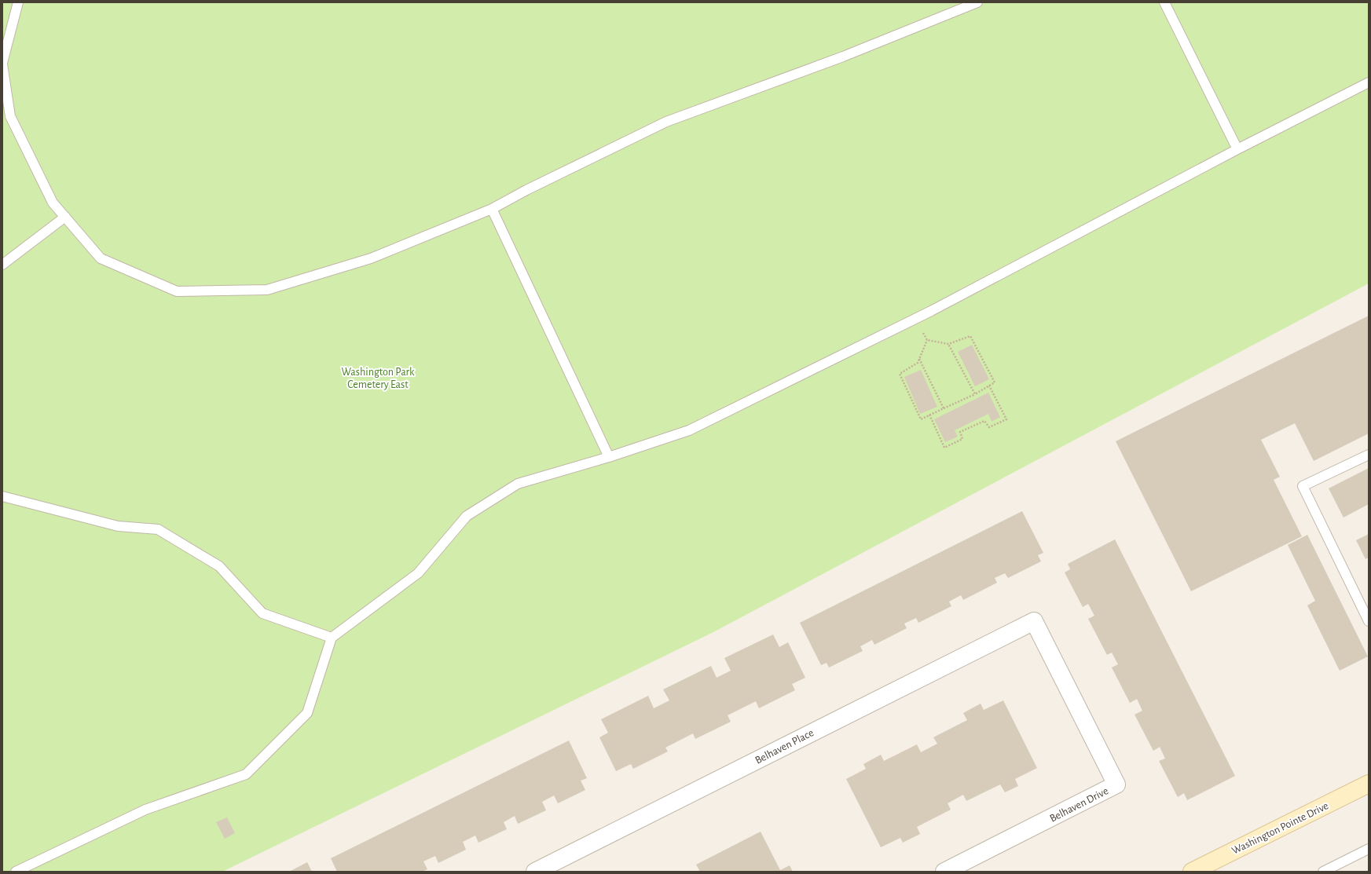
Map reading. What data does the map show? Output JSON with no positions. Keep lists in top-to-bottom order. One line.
{"streets":{"street":["Belhaven Place","Belhaven Drive","Washington Pointe Drive"]},"crossings":[["Belhaven Place","Belhaven Drive"]],"parks":["Washington Park Cemetery East"]}
